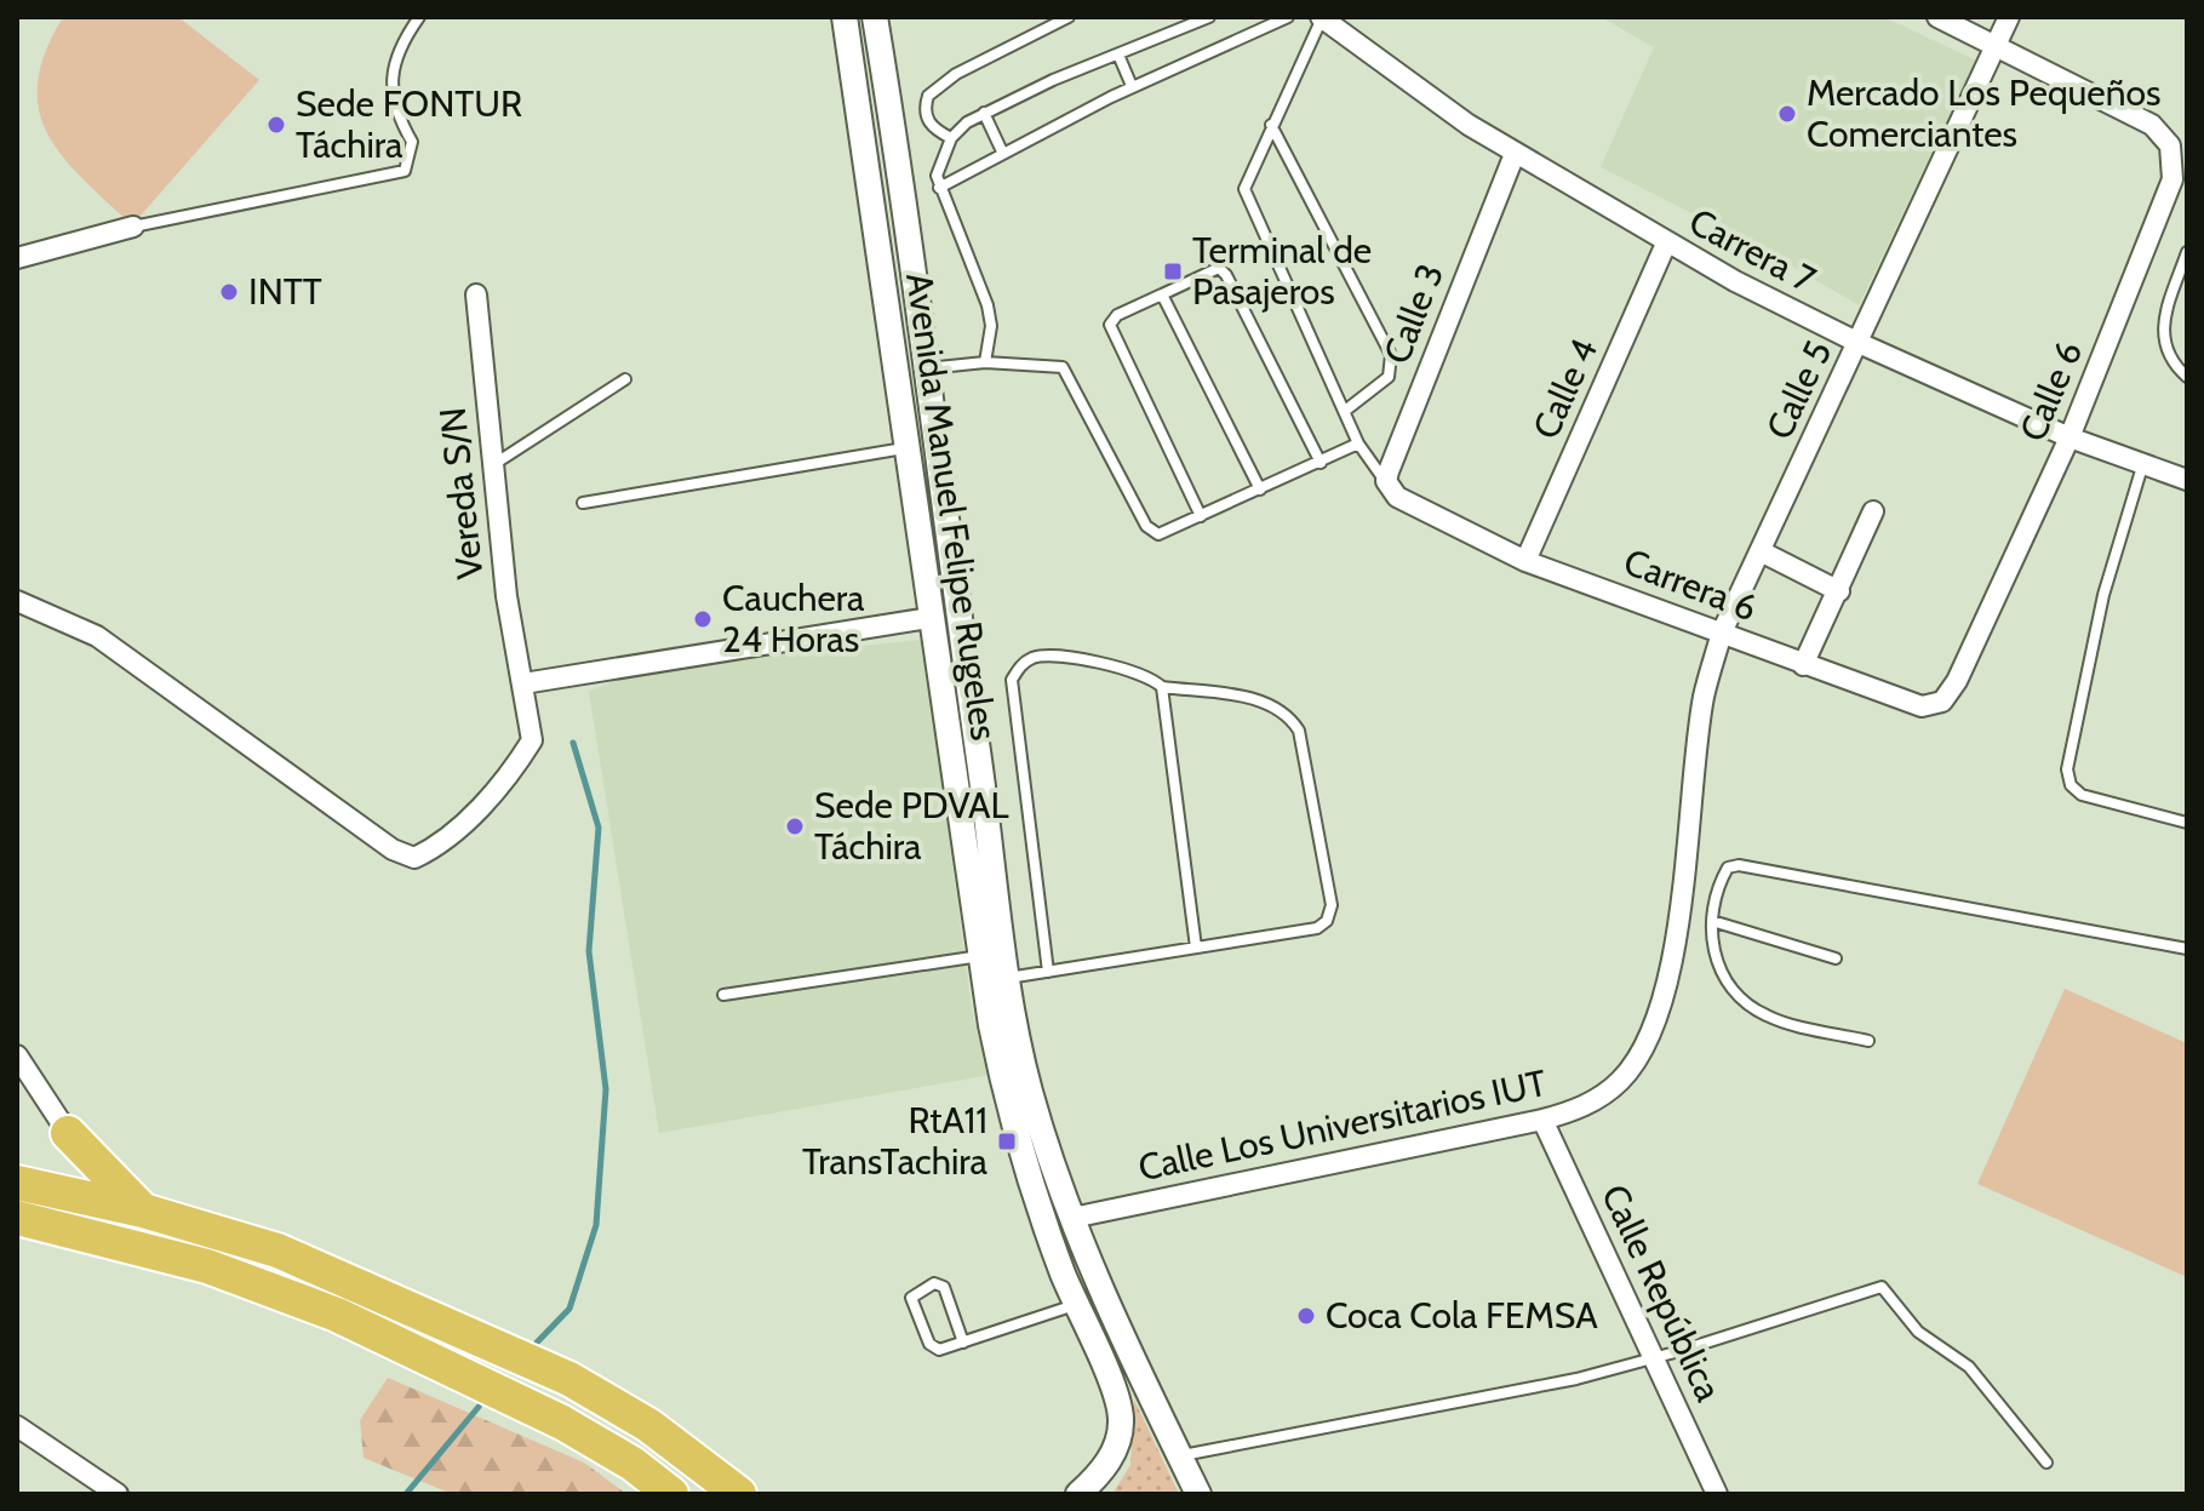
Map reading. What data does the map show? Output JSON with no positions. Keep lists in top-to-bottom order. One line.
{"streets":{"street":["Carrera 7","Calle 3","Calle 4","Calle 5","Calle 6","Vereda S/N","Avenida Manuel Felipe Rugeles","Carrera 6","Calle Los Universitarios IUT","Calle República"]},"crossings":[["Carrera 7","Calle 3"],["Carrera 7","Calle 4"],["Carrera 7","Calle 5"],["Carrera 7","Calle 6"],["Calle 3","Carrera 6"],["Calle 4","Carrera 6"],["Calle 5","Calle 6"],["Calle 5","Carrera 6"],["Calle 5","Calle Los Universitarios IUT"],["Calle 6","Carrera 6"],["Avenida Manuel Felipe Rugeles","Calle Los Universitarios IUT"],["Carrera 6","Calle Los Universitarios IUT"],["Calle Los Universitarios IUT","Calle República"]],"places":{"other":["Mercado Los Pequeños Comerciantes","Sede FONTUR Táchira","INTT","Cauchera 24 Horas","Sede PDVAL Táchira","Coca Cola FEMSA"],"transit":["Terminal de Pasajeros","RtA11 TransTachira"]}}
